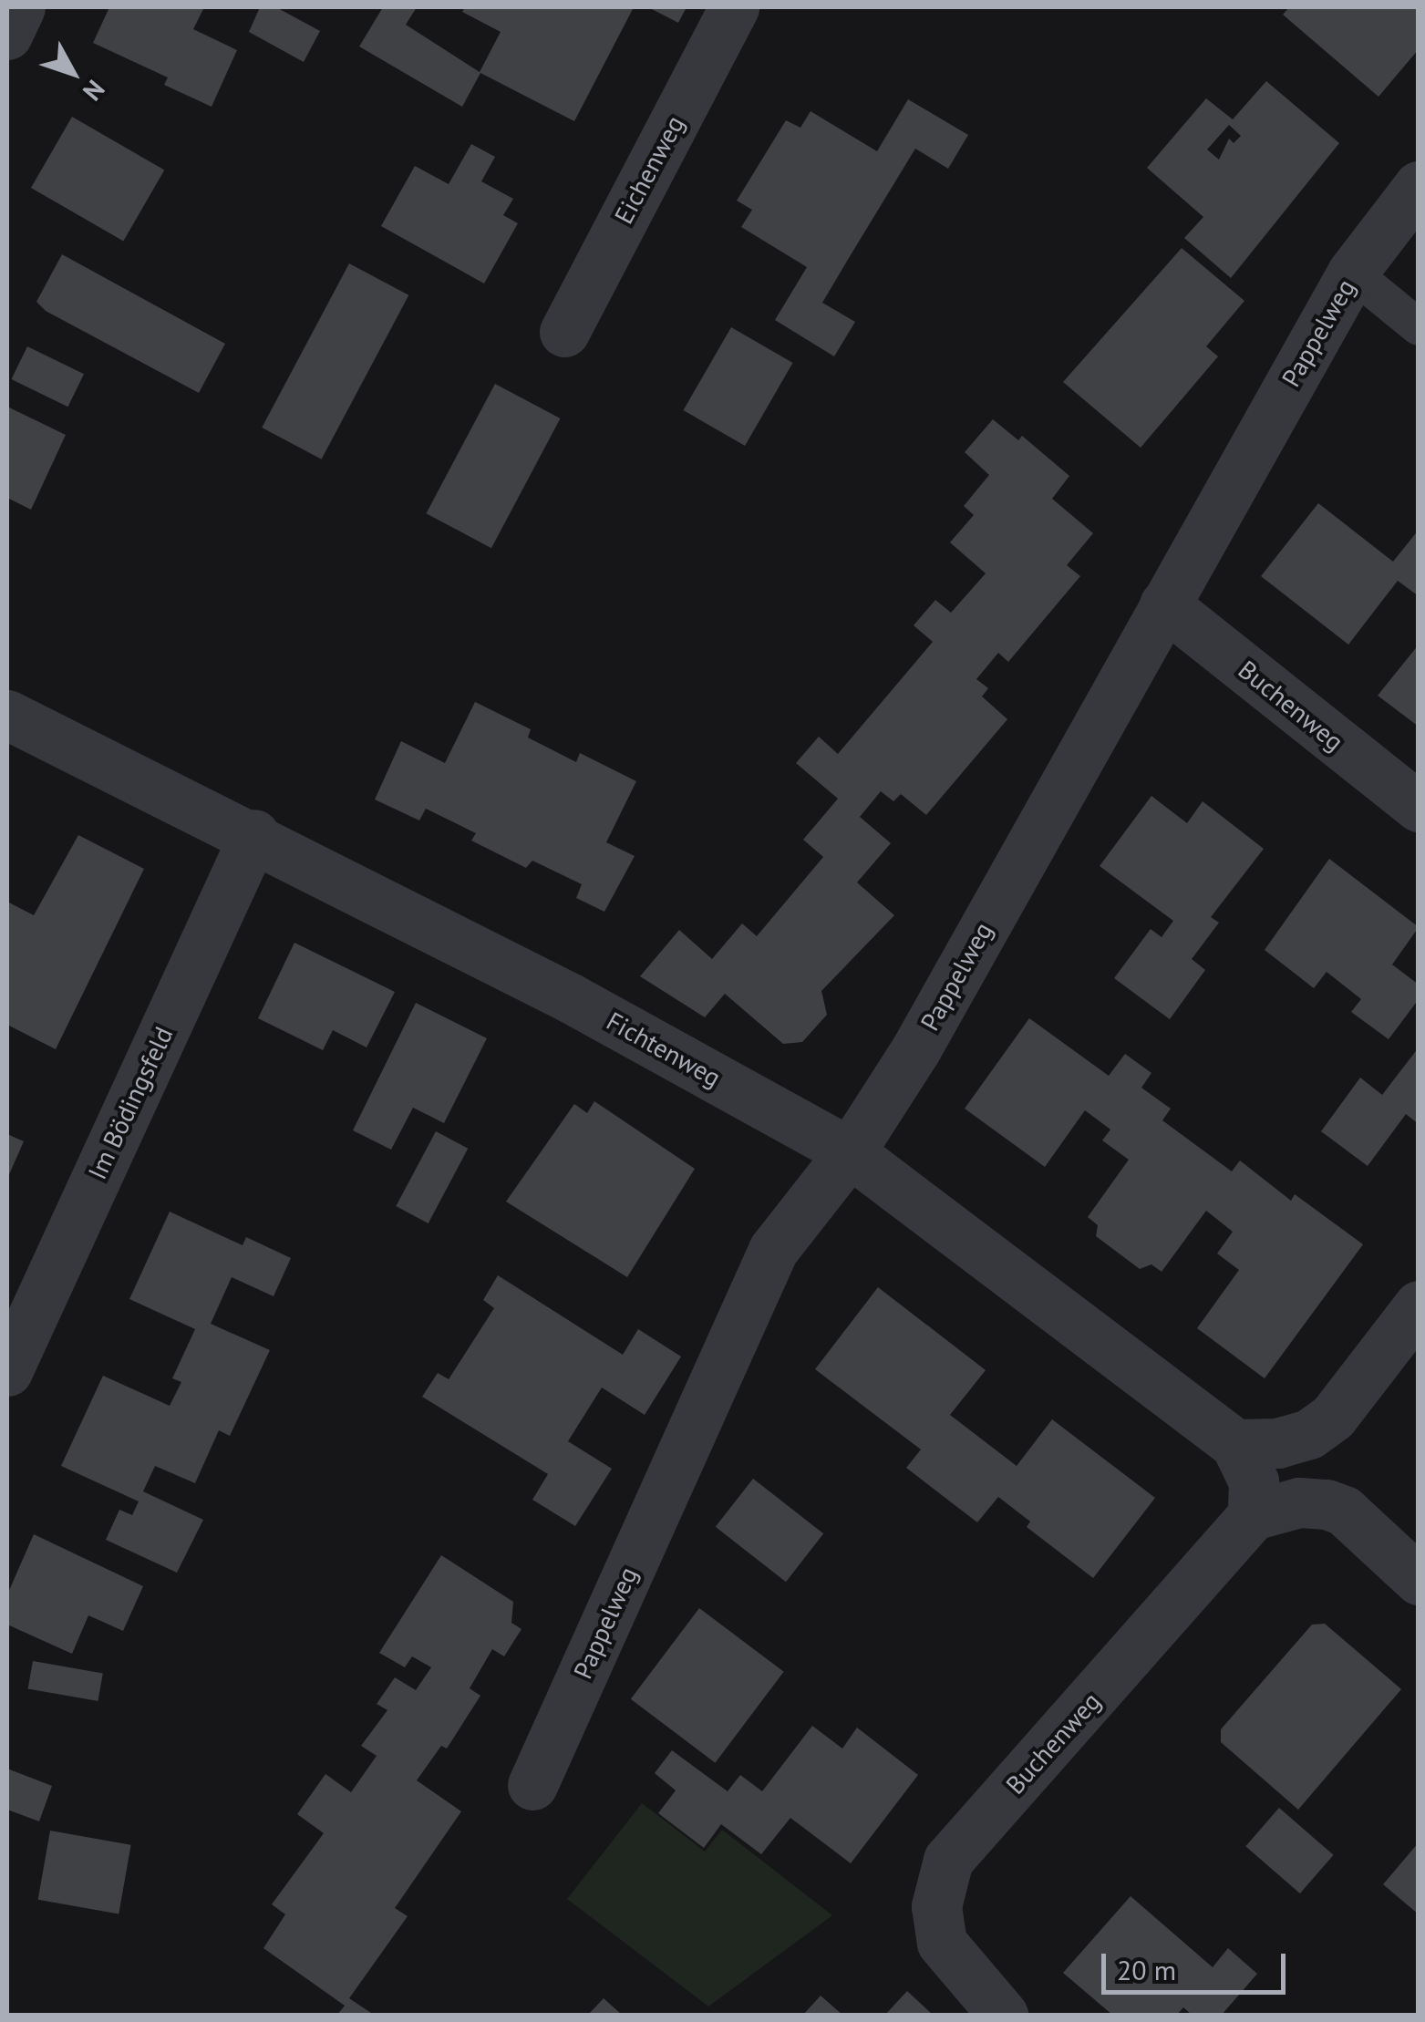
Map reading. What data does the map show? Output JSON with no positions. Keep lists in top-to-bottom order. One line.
{"streets":{"street":["Eichenweg","Pappelweg","Buchenweg","Fichtenweg","Im Bödingsfeld"]},"crossings":[["Pappelweg","Buchenweg"],["Pappelweg","Fichtenweg"],["Buchenweg","Fichtenweg"],["Fichtenweg","Im Bödingsfeld"]],"scale_bar":"20 m","north":"bottom right"}
